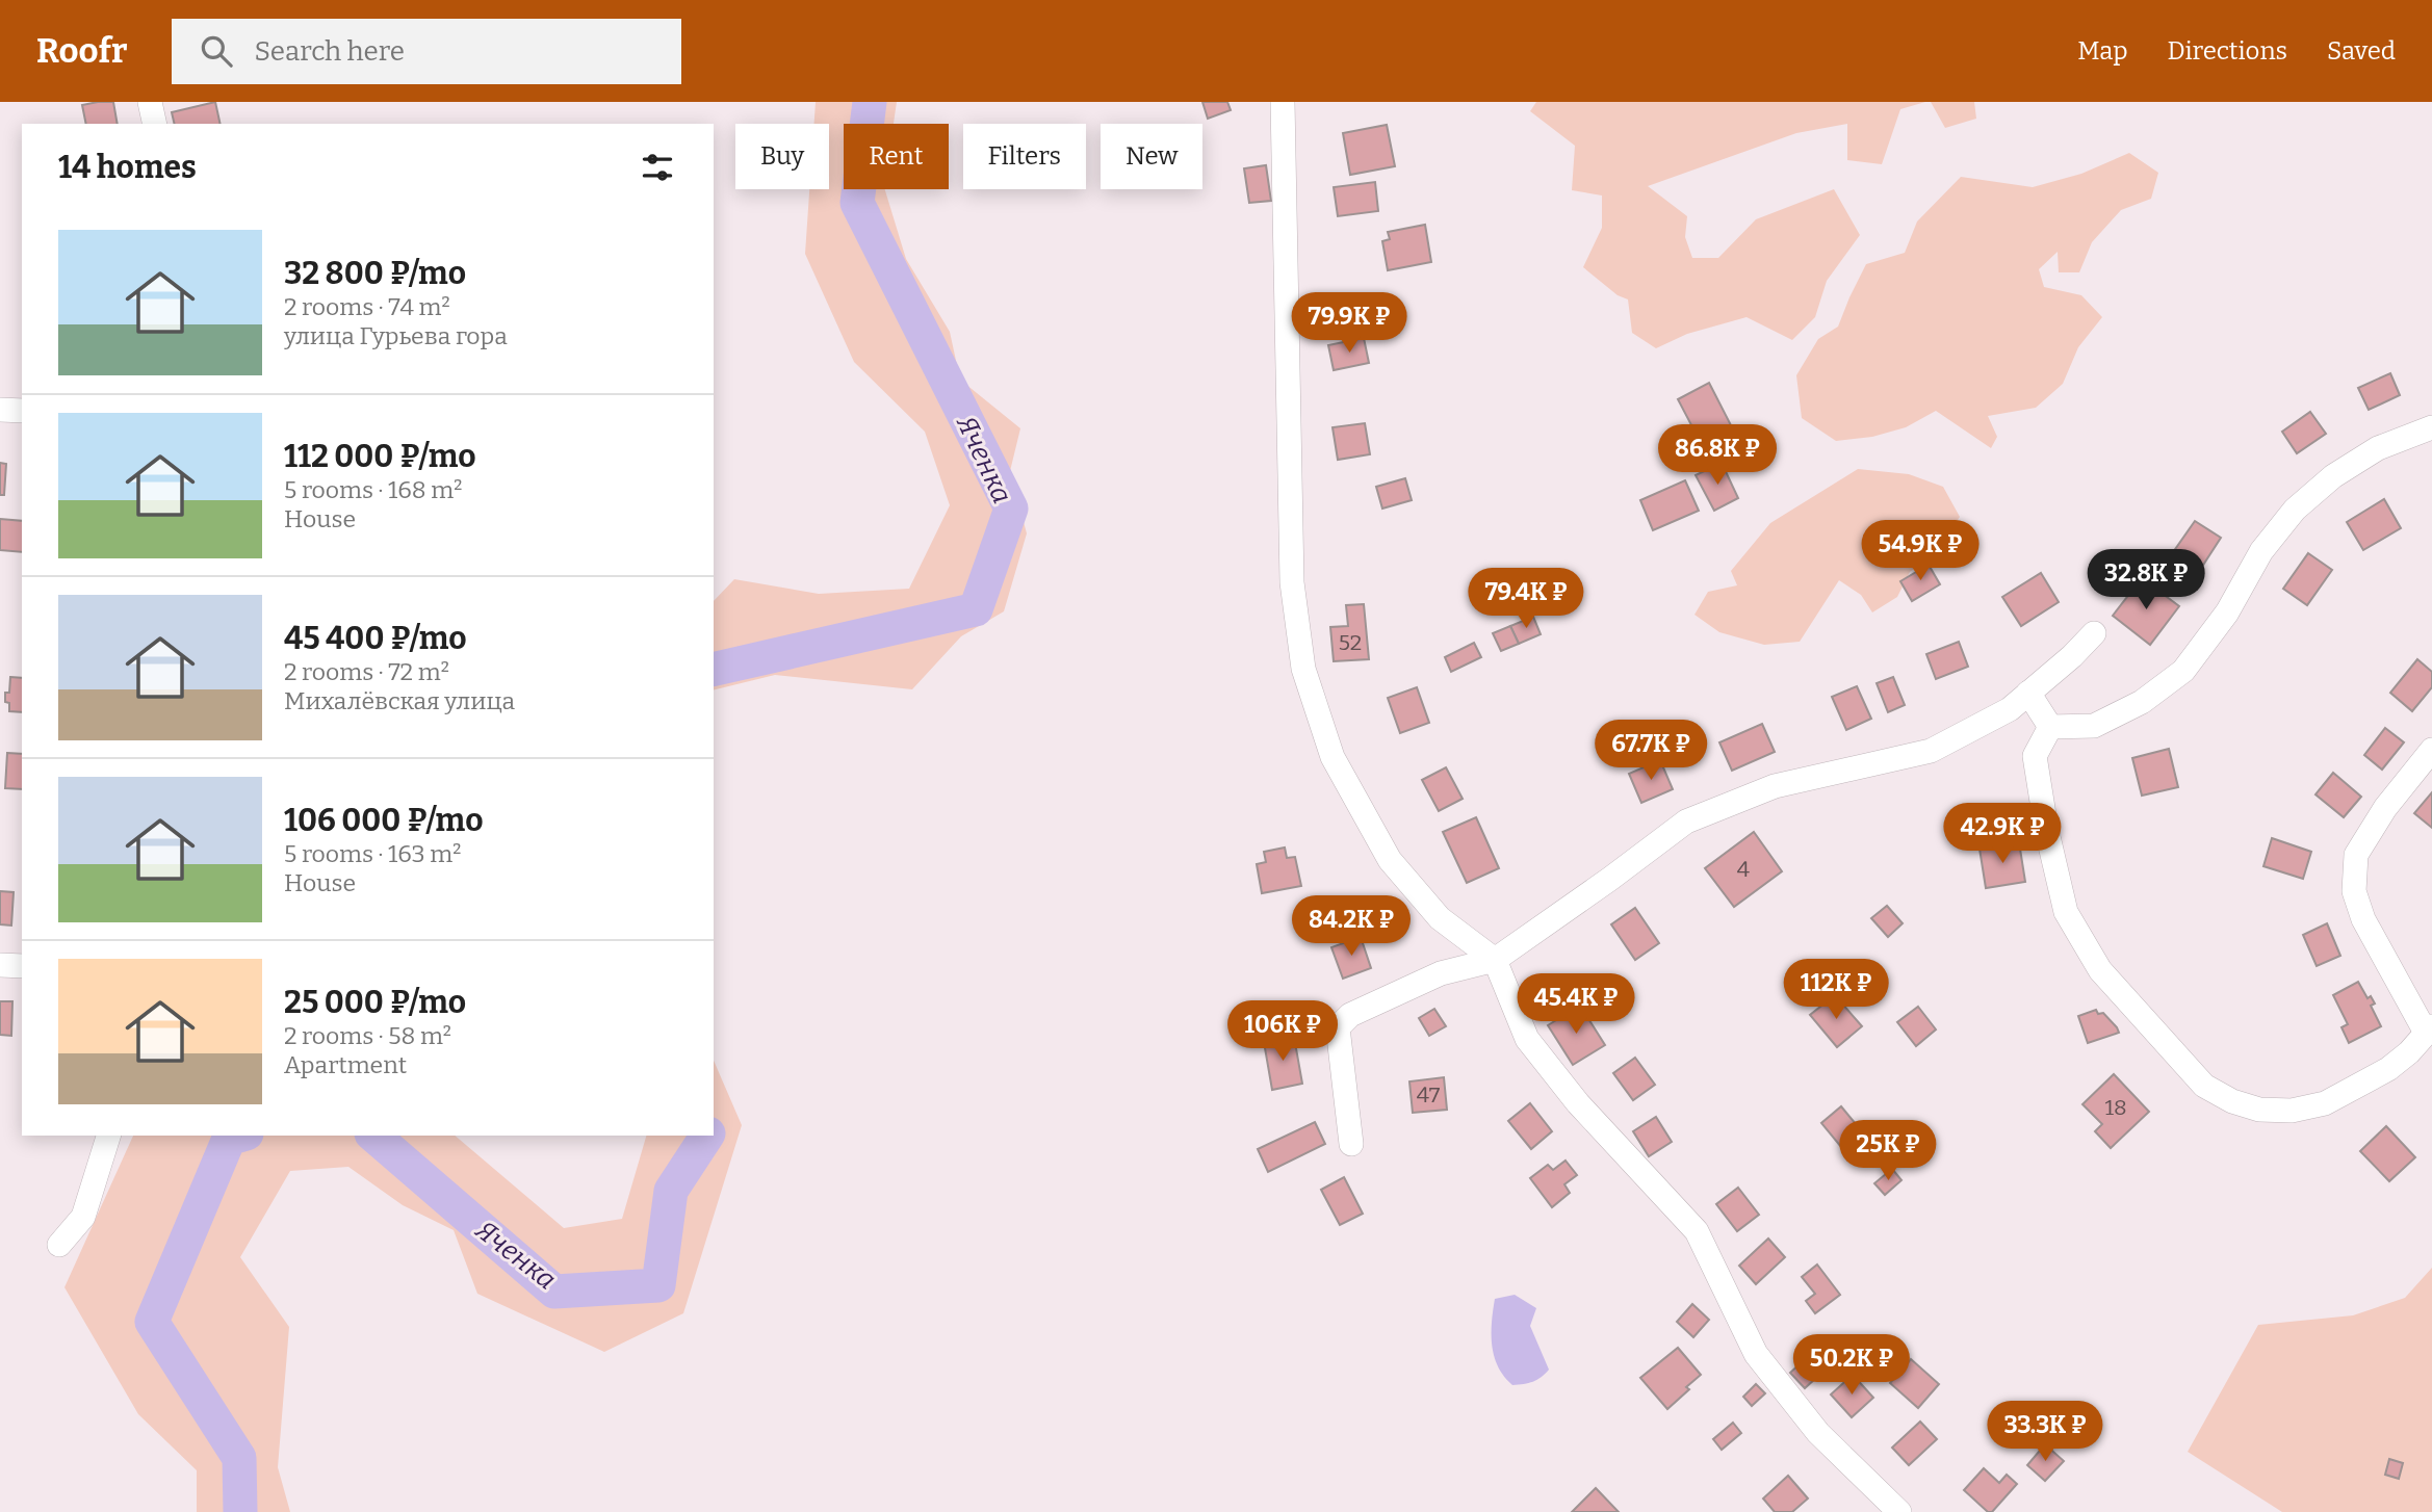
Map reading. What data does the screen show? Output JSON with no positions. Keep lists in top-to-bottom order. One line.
{"water":["Яченка"],"house_numbers":["52","4","47","18"],"page":{"header":"Roofr","search":"Search here","nav":["Map","Directions","Saved"],"chip":["Buy","Rent","Filters","New"],"heading":"14 homes","list":[{"name":"32 800 ₽/mo","note":"2 rooms · 74 m² · улица Гурьева гора"},{"name":"112 000 ₽/mo","note":"5 rooms · 168 m² · House"},{"name":"45 400 ₽/mo","note":"2 rooms · 72 m² · Михалёвская улица"},{"name":"106 000 ₽/mo","note":"5 rooms · 163 m² · House"},{"name":"25 000 ₽/mo","note":"2 rooms · 58 m² · Apartment"}],"price":["79.9K ₽","86.8K ₽","54.9K ₽","32.8K ₽","79.4K ₽","67.7K ₽","42.9K ₽","84.2K ₽","112K ₽","45.4K ₽","106K ₽","25K ₽","50.2K ₽","33.3K ₽"]}}
